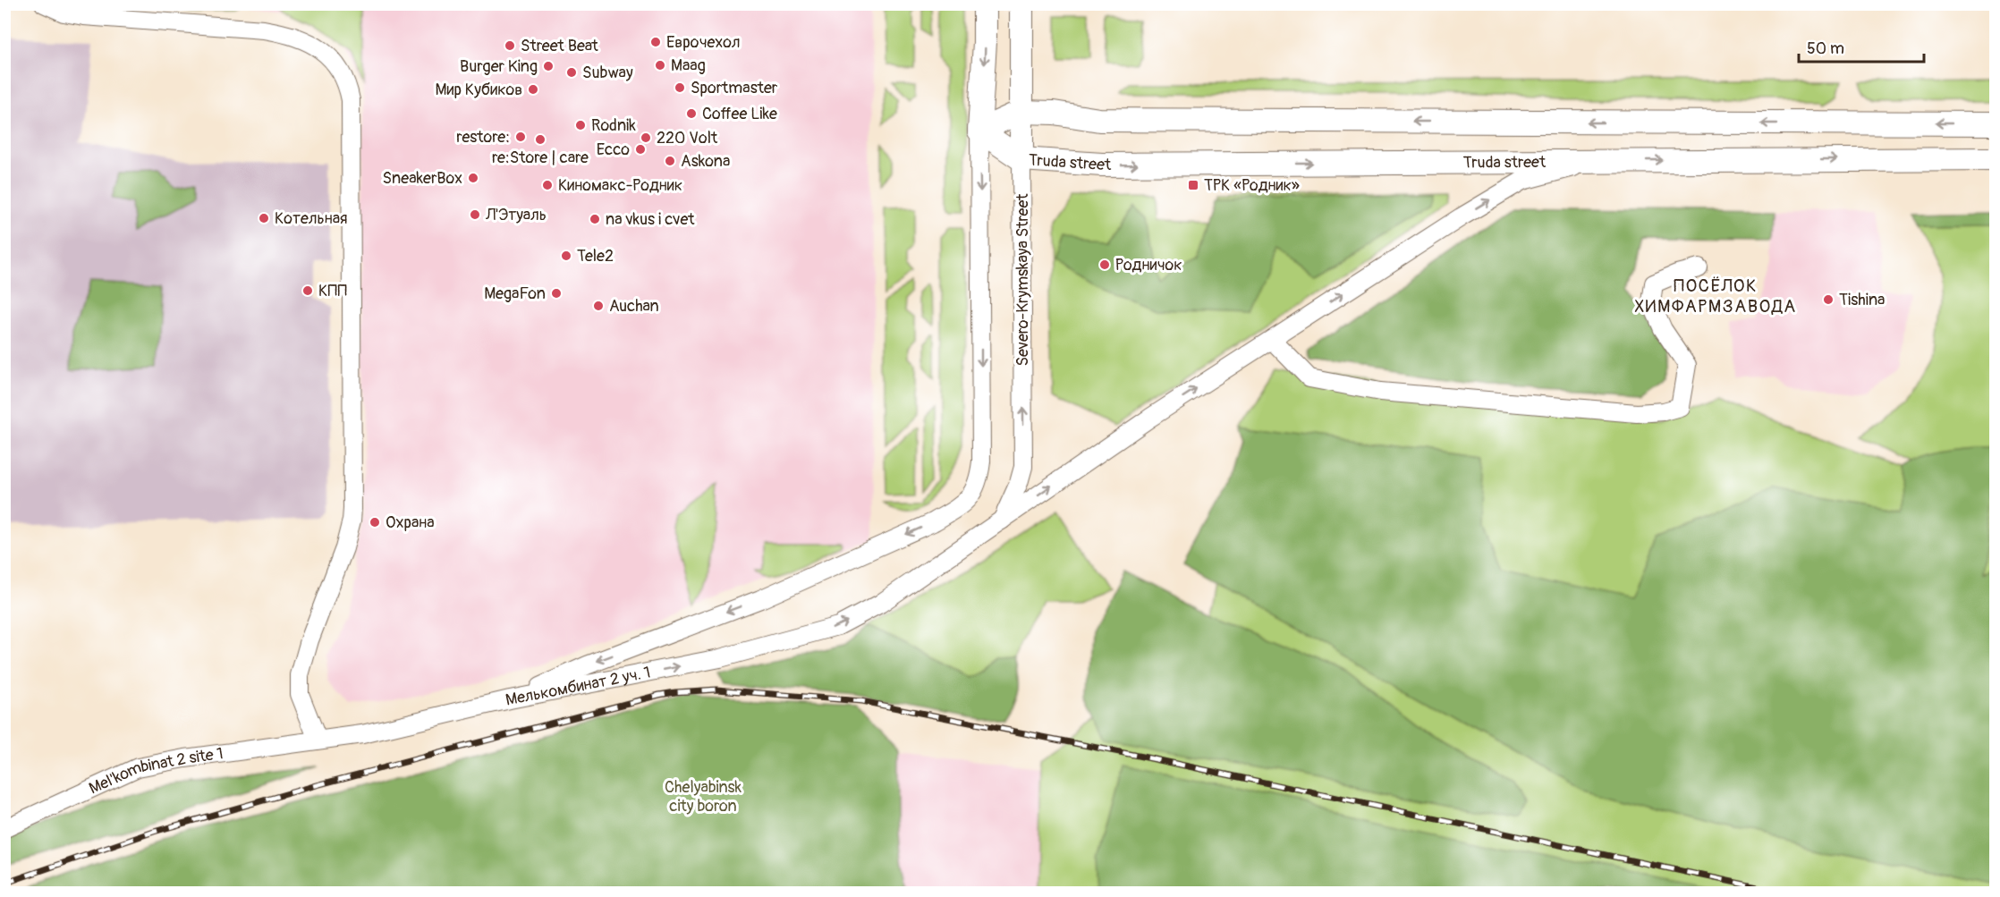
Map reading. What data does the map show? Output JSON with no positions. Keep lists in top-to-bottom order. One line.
{"streets":{"main road":["Truda street","Severo-Krymskaya Street"],"street":["Мелькомбинат 2 уч. 1","Mel'kombinat 2 site 1"]},"crossings":[["Truda street","Severo-Krymskaya Street"],["Truda street","Мелькомбинат 2 уч. 1"],["Severo-Krymskaya Street","Мелькомбинат 2 уч. 1"],["Мелькомбинат 2 уч. 1","Mel'kombinat 2 site 1"]],"one_way":["Severo-Krymskaya Street"],"districts":["ПОСЁЛОК ХИМФАРМЗАВОДА"],"parks":["Chelyabinsk city boron"],"places":{"other":["Еврочехол","Street Beat","Maag","Burger King","Subway","Sportmaster","Мир Кубиков","Coffee Like","Rodnik","restore:","220 Volt","re:Store | care","Ecco","Askona","SneakerBox","Киномакс-Родник","Л'Этуаль","Котельная","na vkus i cvet","Tele2","Родничок","КПП","MegaFon","Tishina","Auchan","Охрана"],"transit":["ТРК «Родник»"]},"scale_bar":"50 m"}
